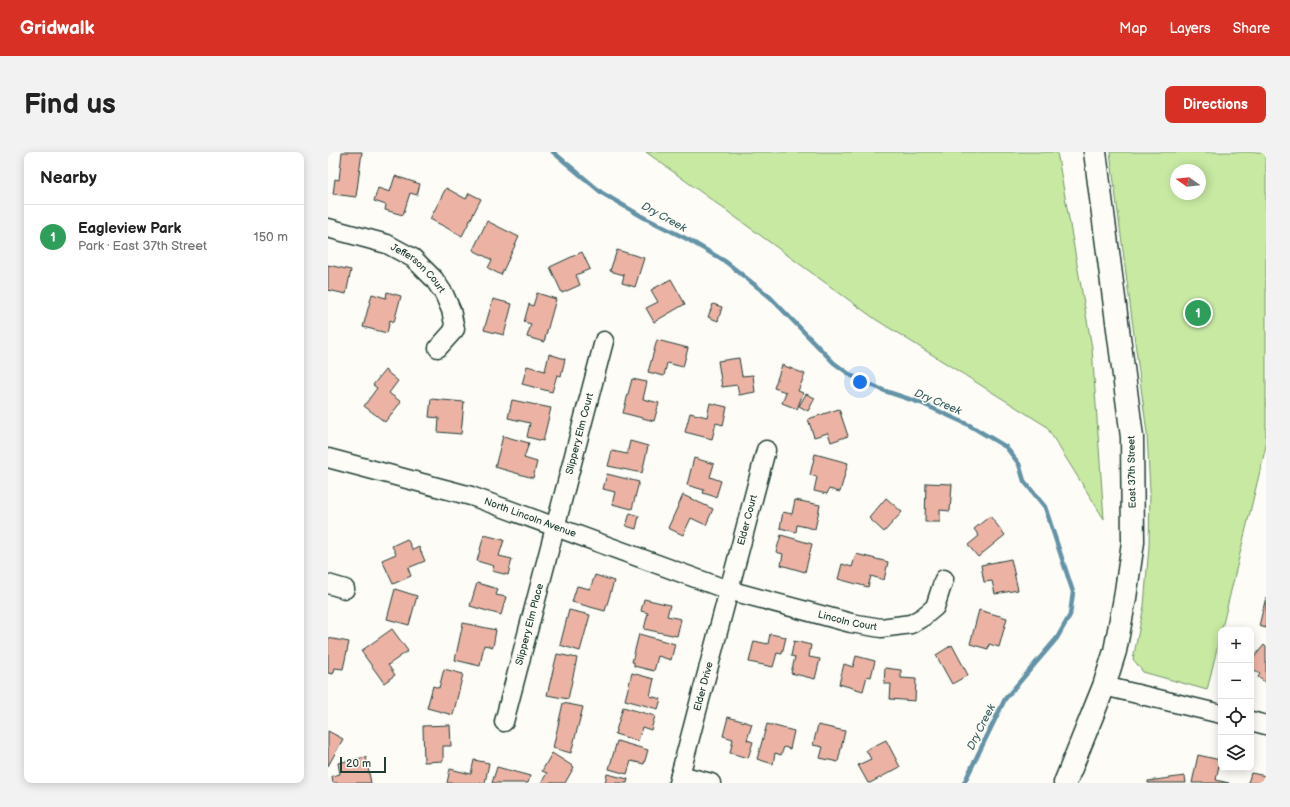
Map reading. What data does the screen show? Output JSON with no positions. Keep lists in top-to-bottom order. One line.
{"streets":{"main road":["East 37th Street"],"street":["Jefferson Court","Slippery Elm Court","North Lincoln Avenue","Elder Court","Lincoln Court","Slippery Elm Place","Elder Drive"]},"crossings":[["Slippery Elm Court","North Lincoln Avenue"],["Slippery Elm Court","Slippery Elm Place"],["North Lincoln Avenue","Elder Court"],["North Lincoln Avenue","Lincoln Court"],["North Lincoln Avenue","Slippery Elm Place"],["North Lincoln Avenue","Elder Drive"],["Elder Court","Lincoln Court"],["Elder Court","Elder Drive"],["Lincoln Court","Elder Drive"]],"water":["Dry Creek"],"scale_bar":"20 m","north":"left","page":{"header":"Gridwalk","nav":["Map","Layers","Share"],"buttons":"Directions","title":"Find us","heading":"Nearby","list":[{"mark":"1","name":"Eagleview Park","note":"Park · East 37th Street","value":"150 m"}],"pins":"1","map_buttons":["+","−"],"scale":"20 m"}}
